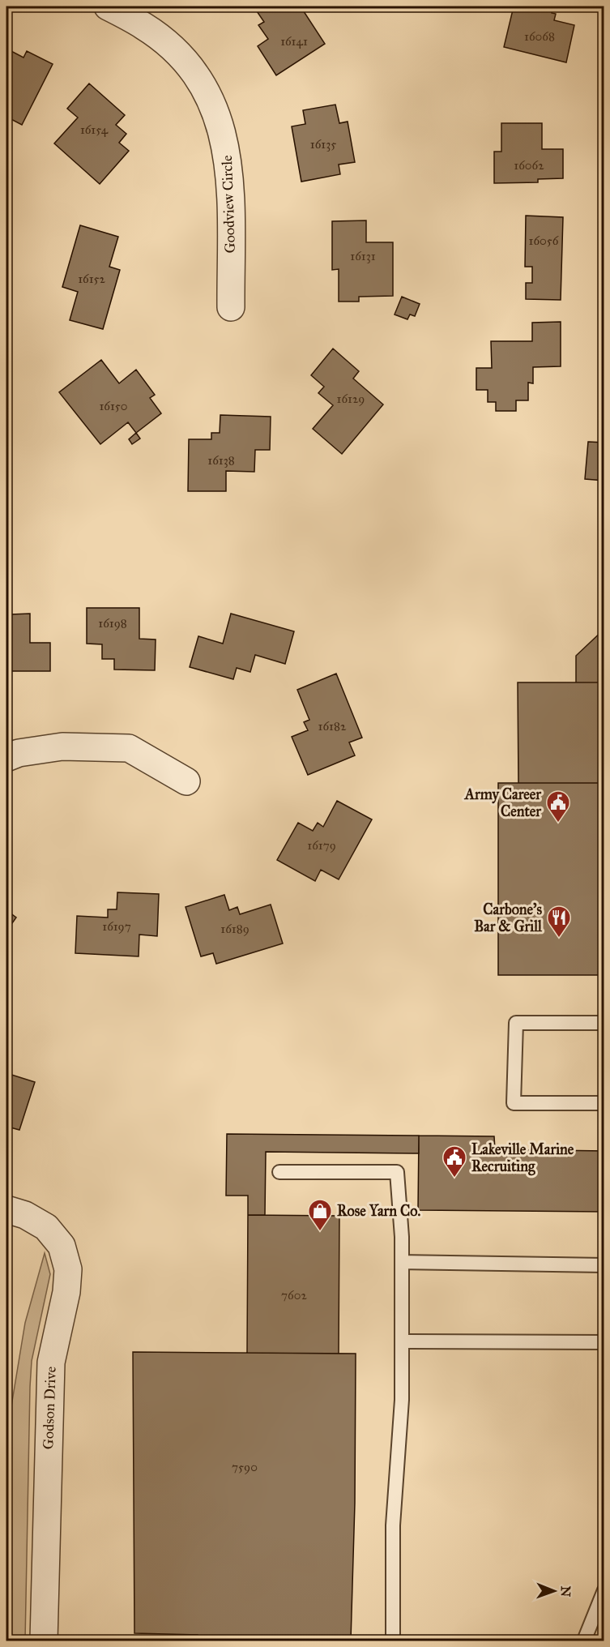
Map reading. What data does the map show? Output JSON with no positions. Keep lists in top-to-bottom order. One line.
{"streets":{"street":["Goodview Circle","Godson Drive"]},"places":{"public building":["Army Career Center","Lakeville Marine Recruiting"],"restaurant":["Carbone's Bar & Grill"],"shop":["Rose Yarn Co."]},"house_numbers":["16068","16141","16154","16135","16062","16056","16131","16152","16129","16150","16138","16198","16182","16179","16197","16189","7602","7590"],"north":"right"}
